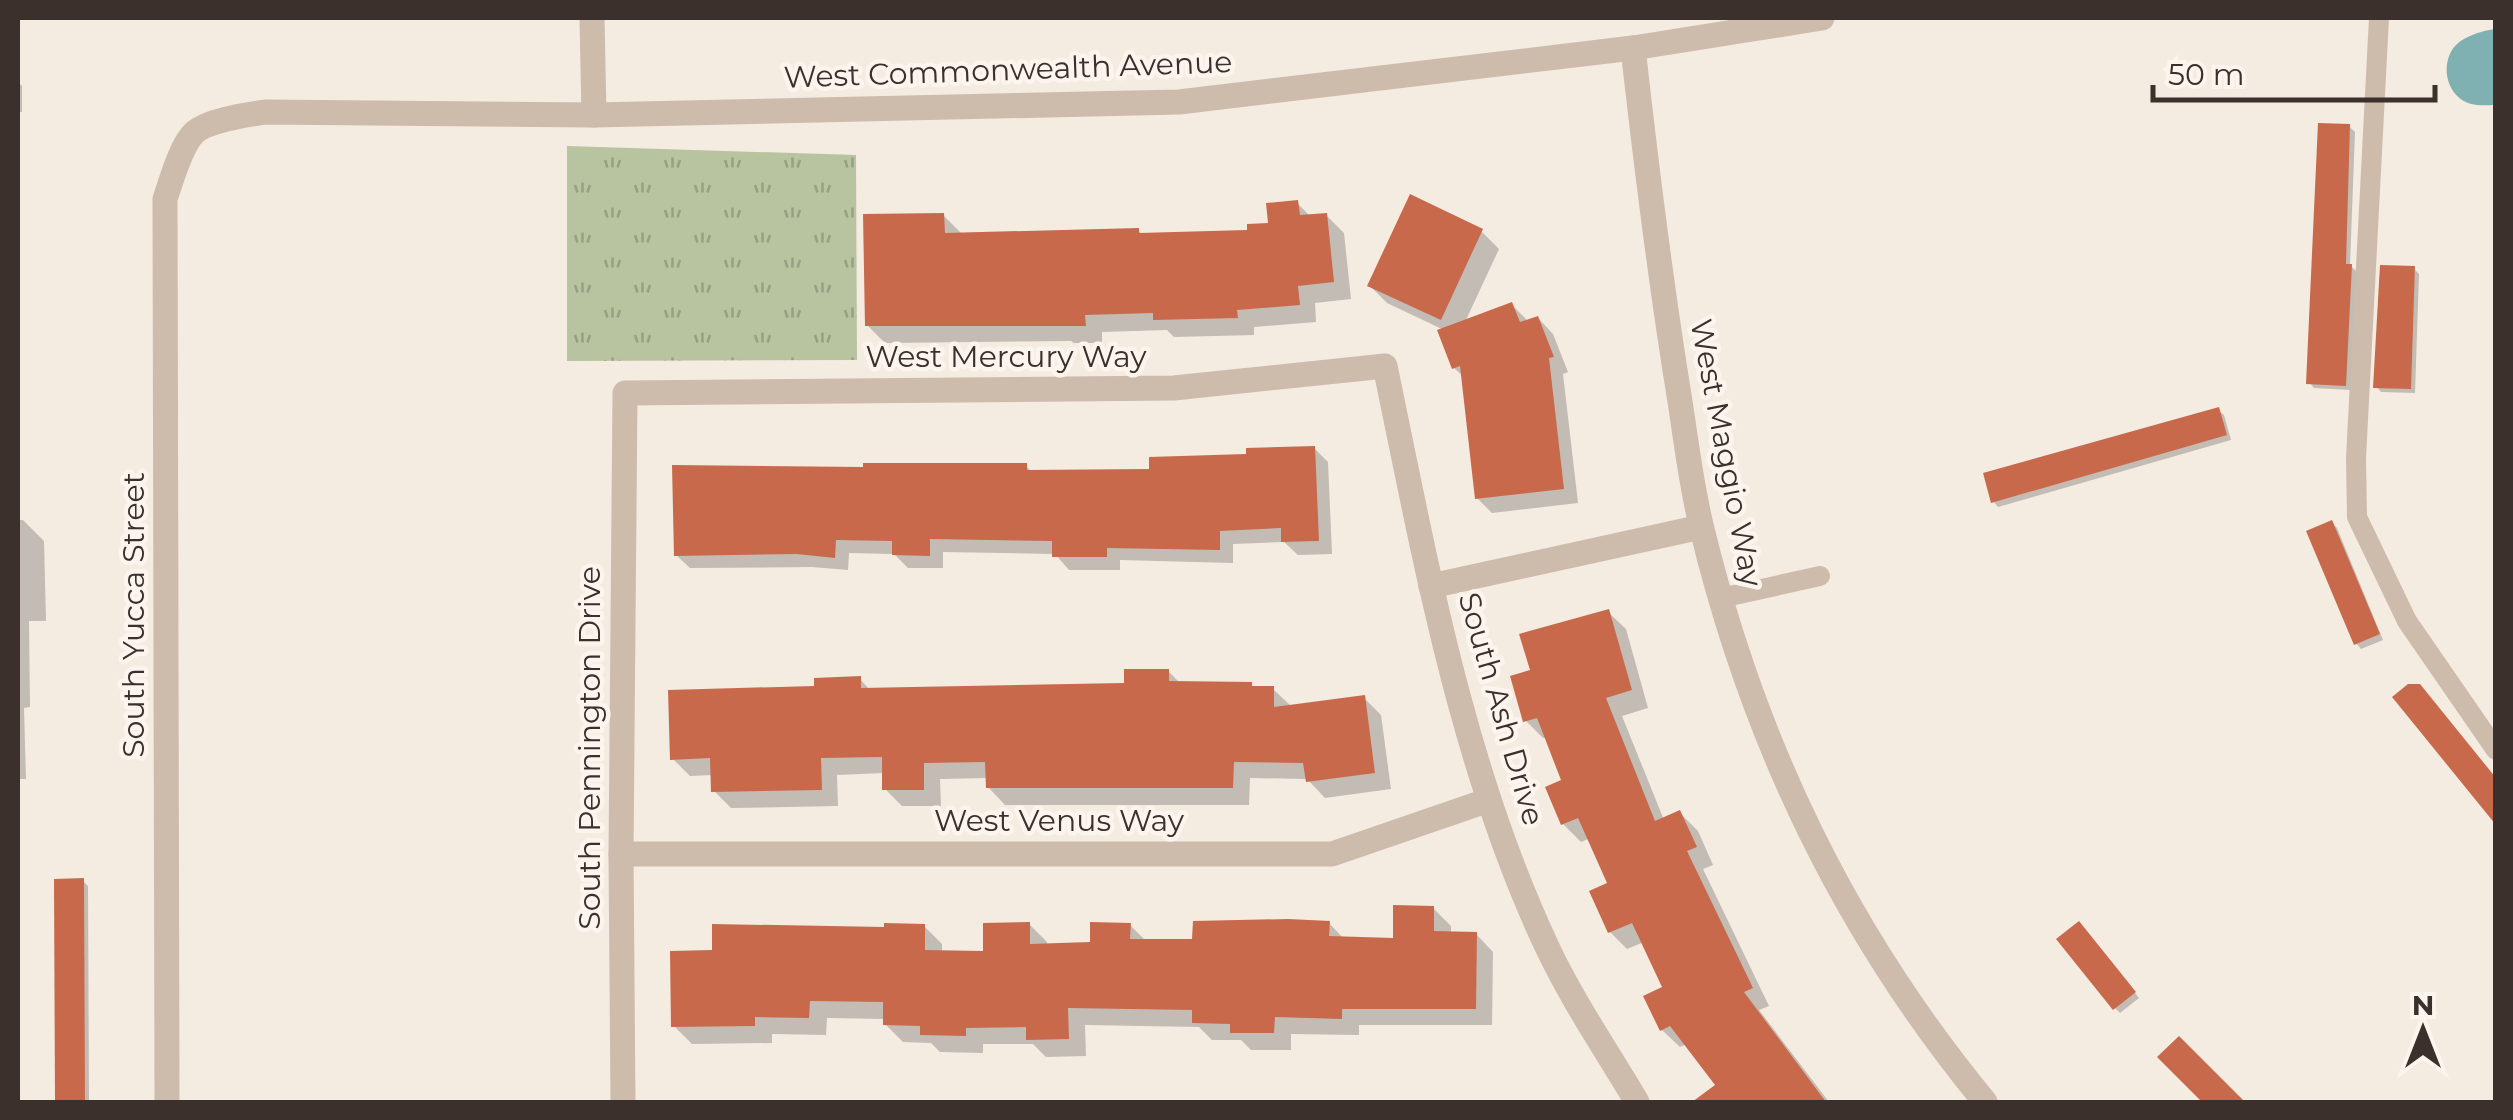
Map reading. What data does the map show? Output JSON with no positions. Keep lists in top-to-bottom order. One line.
{"streets":{"street":["West Commonwealth Avenue","West Mercury Way","West Maggio Way","South Yucca Street","South Ash Drive","South Pennington Drive","West Venus Way"]},"crossings":[["West Commonwealth Avenue","West Maggio Way"],["West Commonwealth Avenue","South Yucca Street"],["West Mercury Way","South Ash Drive"],["West Mercury Way","South Pennington Drive"],["South Ash Drive","West Venus Way"],["South Pennington Drive","West Venus Way"]],"scale_bar":"50 m","north":"top"}
